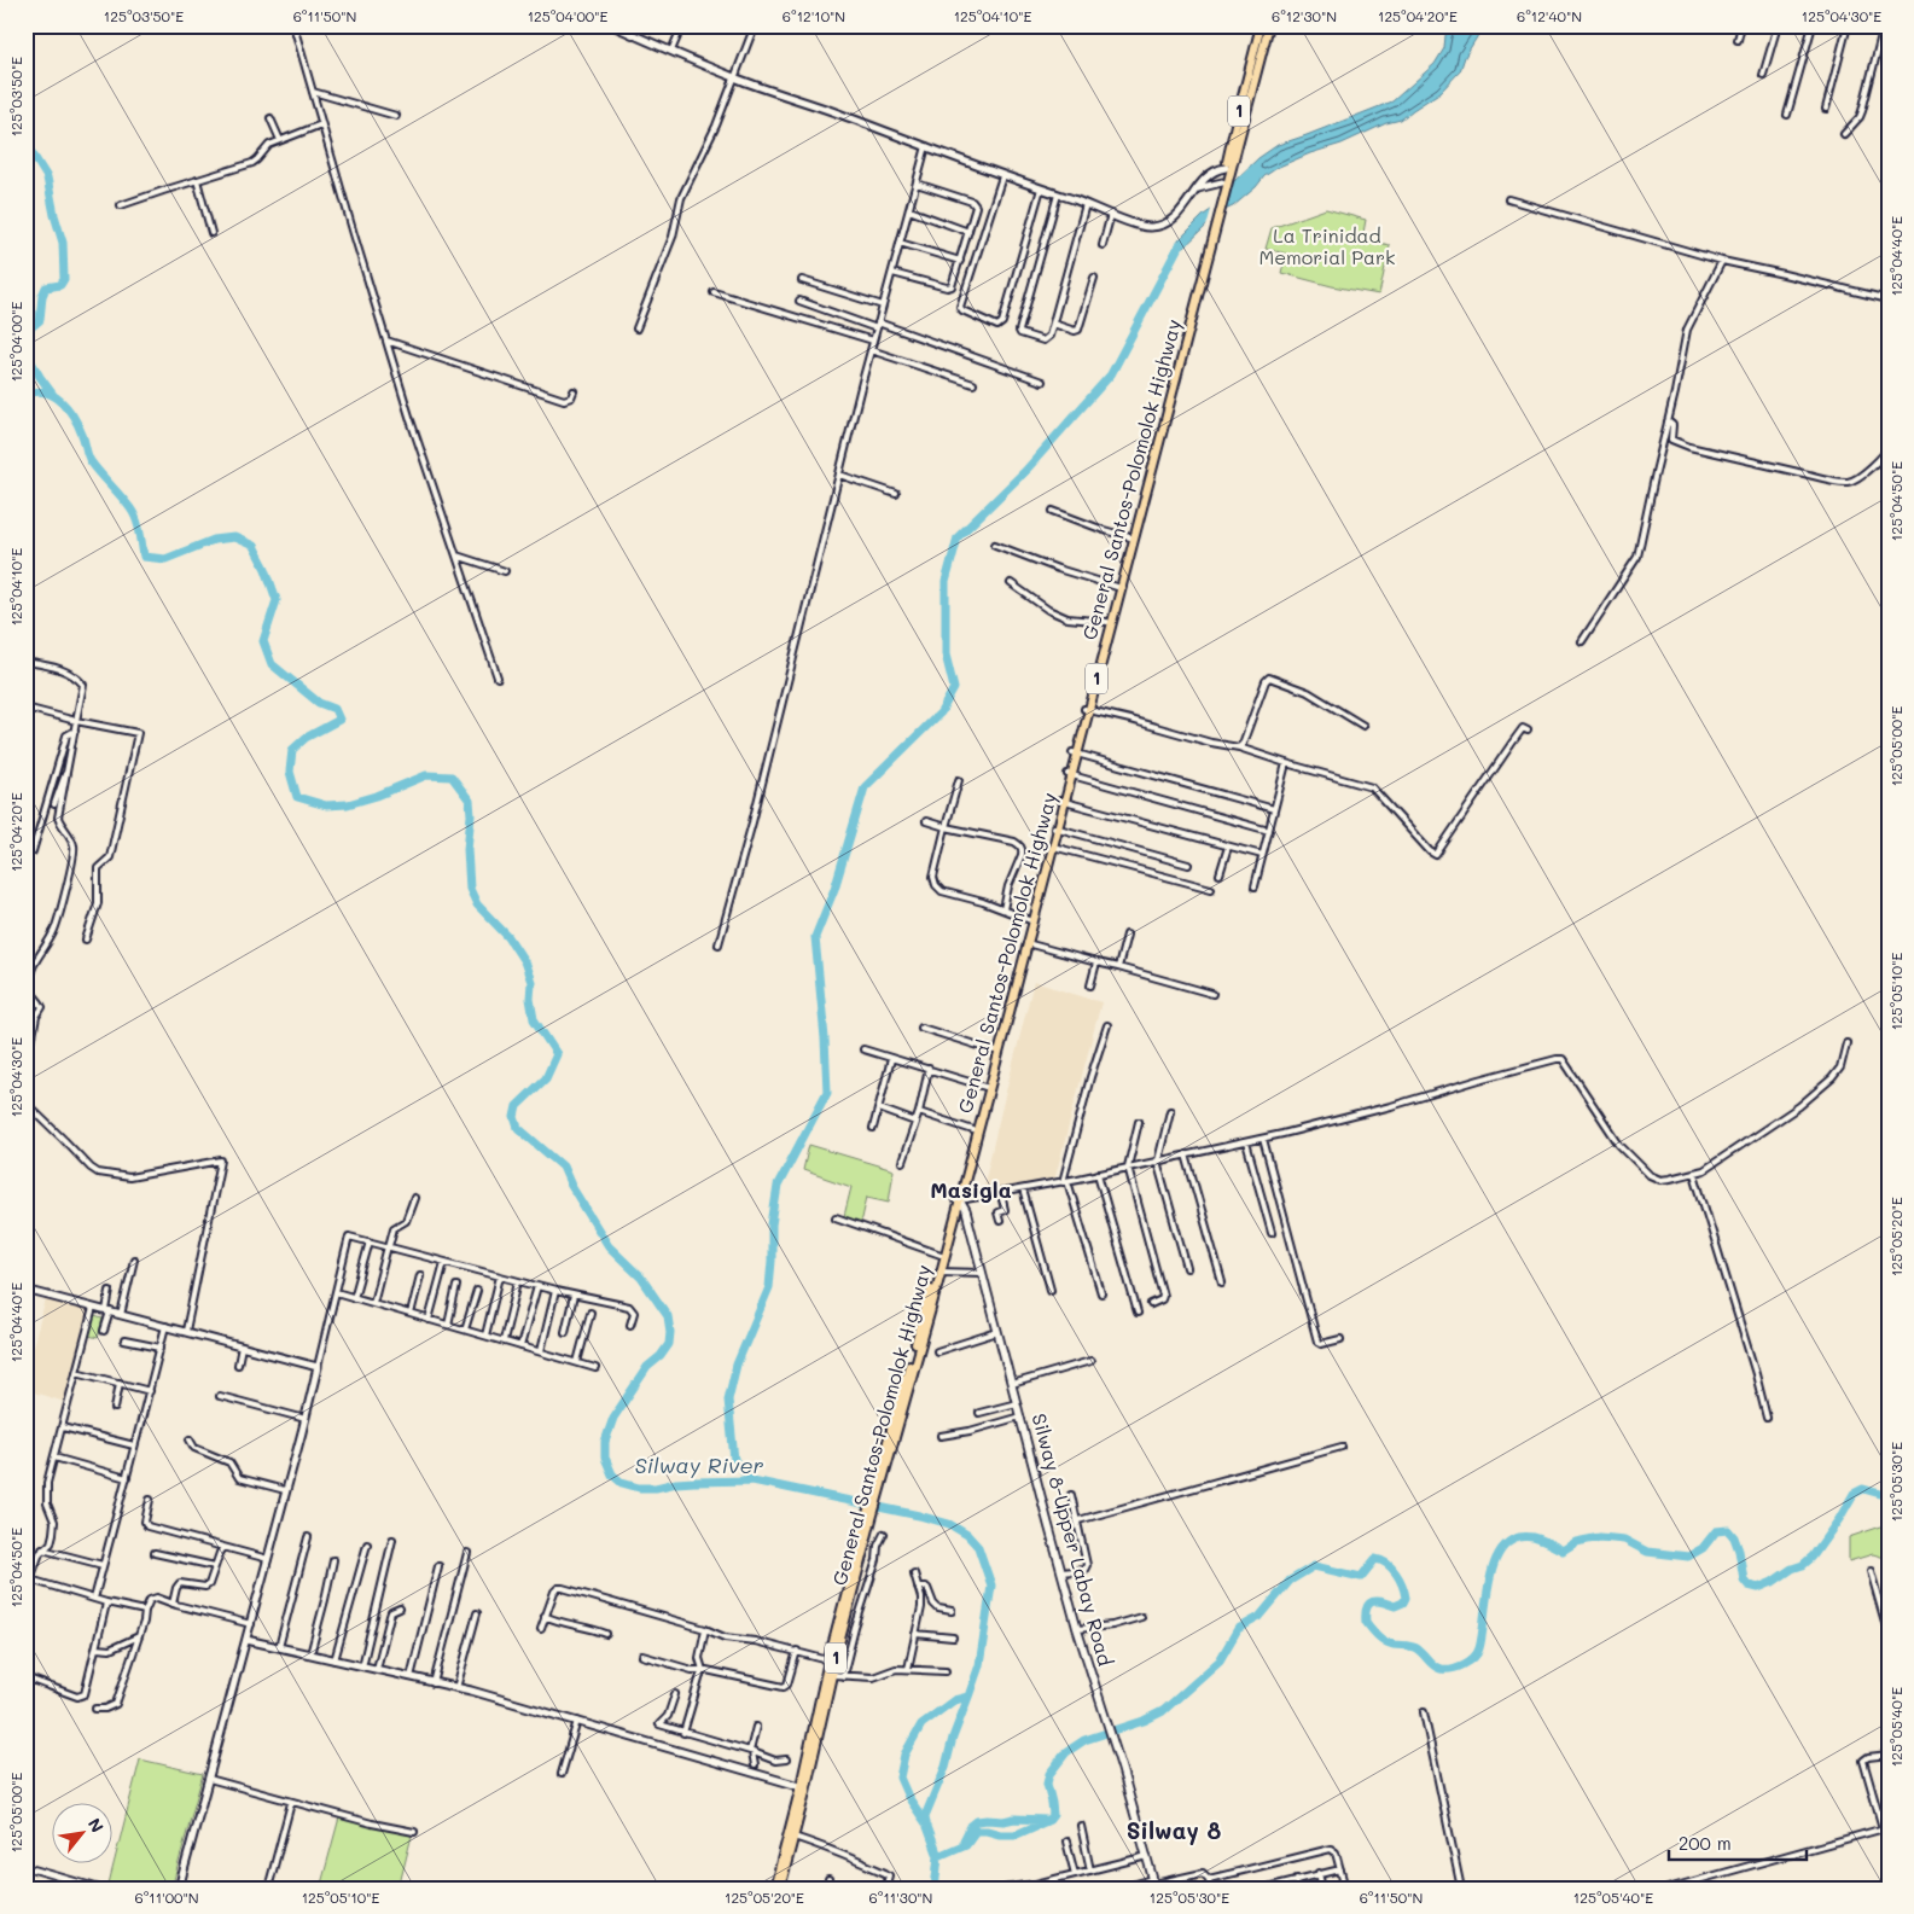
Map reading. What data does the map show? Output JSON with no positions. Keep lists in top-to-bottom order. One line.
{"streets":{"highway":["1","General Santos-Polomolok Highway"],"main road":["Silway 8-Upper Labay Road"]},"crossings":[["1","General Santos-Polomolok Highway"],["1","Silway 8-Upper Labay Road"],["General Santos-Polomolok Highway","Silway 8-Upper Labay Road"]],"districts":["Masigla","Silway 8"],"water":["Silway River"],"parks":["La Trinidad Memorial Park"],"scale_bar":"200 m","north":"top right","coordinates":["125°03'50\"E","6°11'50\"N","125°04'00\"E","6°12'10\"N","125°04'10\"E","6°12'30\"N","125°04'20\"E","6°12'40\"N","125°04'30\"E","125°04'40\"E","125°04'50\"E","125°05'00\"E","125°05'10\"E","125°05'20\"E","125°05'30\"E","125°05'40\"E","6°11'00\"N","6°11'30\"N"]}
